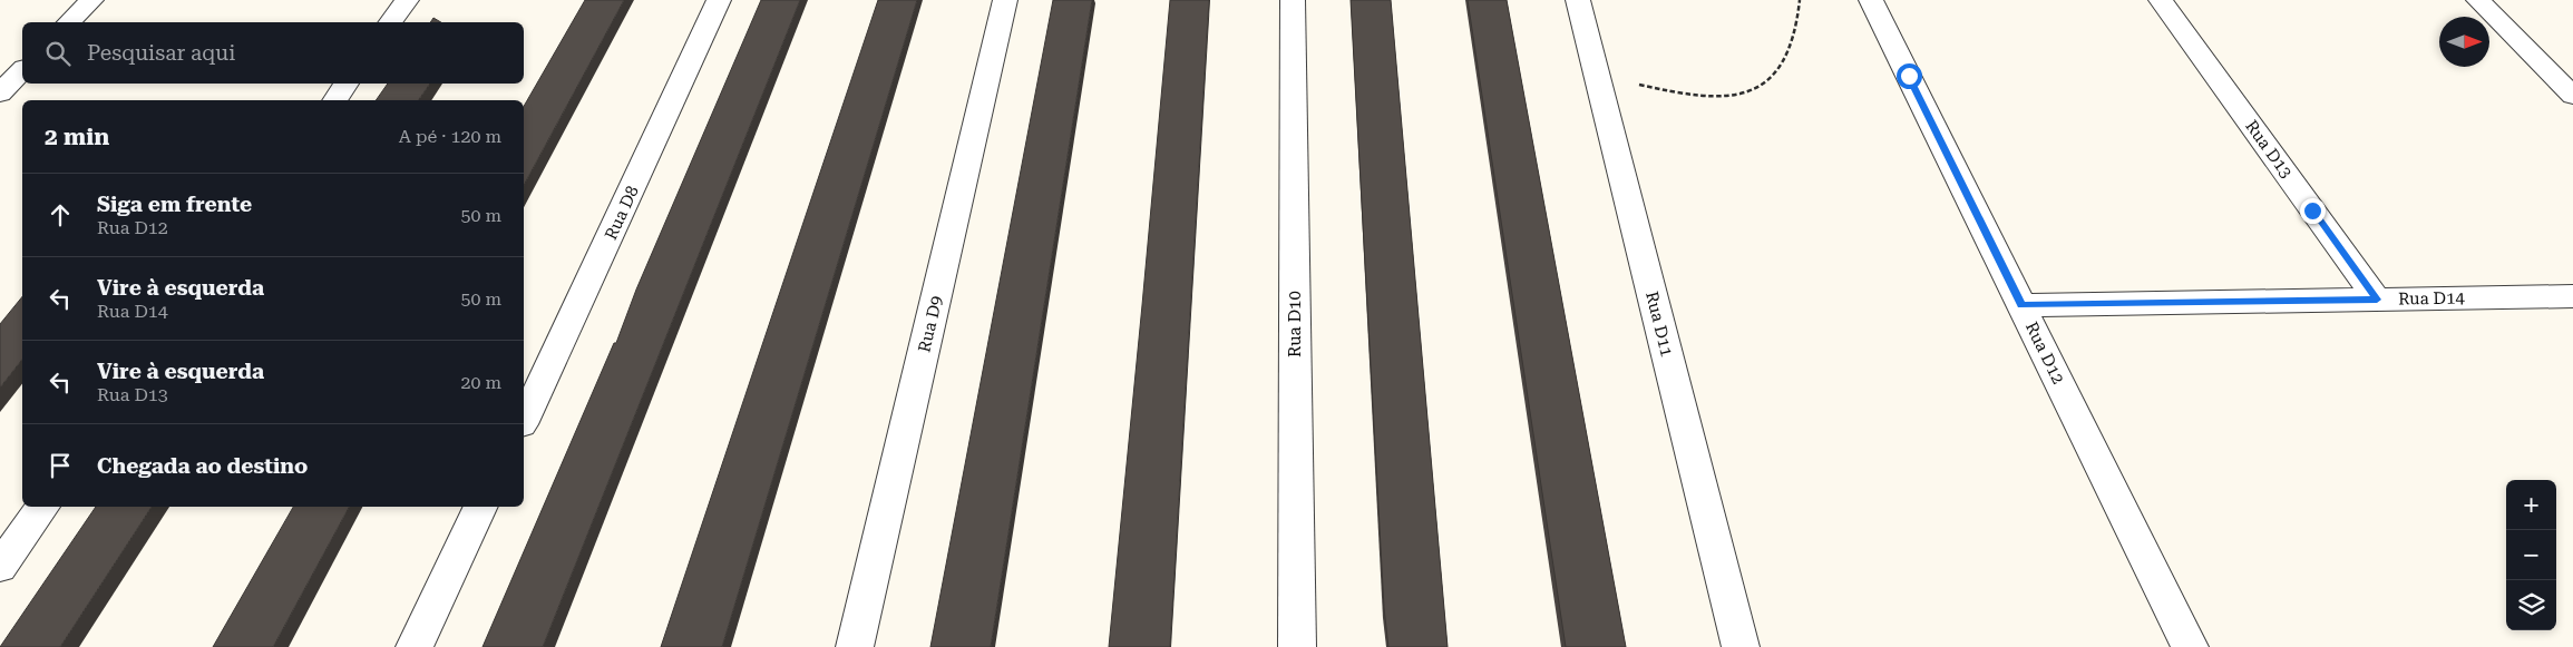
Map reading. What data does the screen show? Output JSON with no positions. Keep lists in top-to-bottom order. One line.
{"streets":{"street":["Rua D13","Rua D8","Rua D14","Rua D9","Rua D10","Rua D11","Rua D12"]},"crossings":[["Rua D13","Rua D14"],["Rua D14","Rua D12"]],"north":"right","page":{"search":"Pesquisar aqui","heading":["2 min","A pé · 120 m"],"list":[["Siga em frente","Rua D12","50 m"],["Vire à esquerda","Rua D14","50 m"],["Vire à esquerda","Rua D13","20 m"],"Chegada ao destino"],"map_buttons":["+","−"]}}
